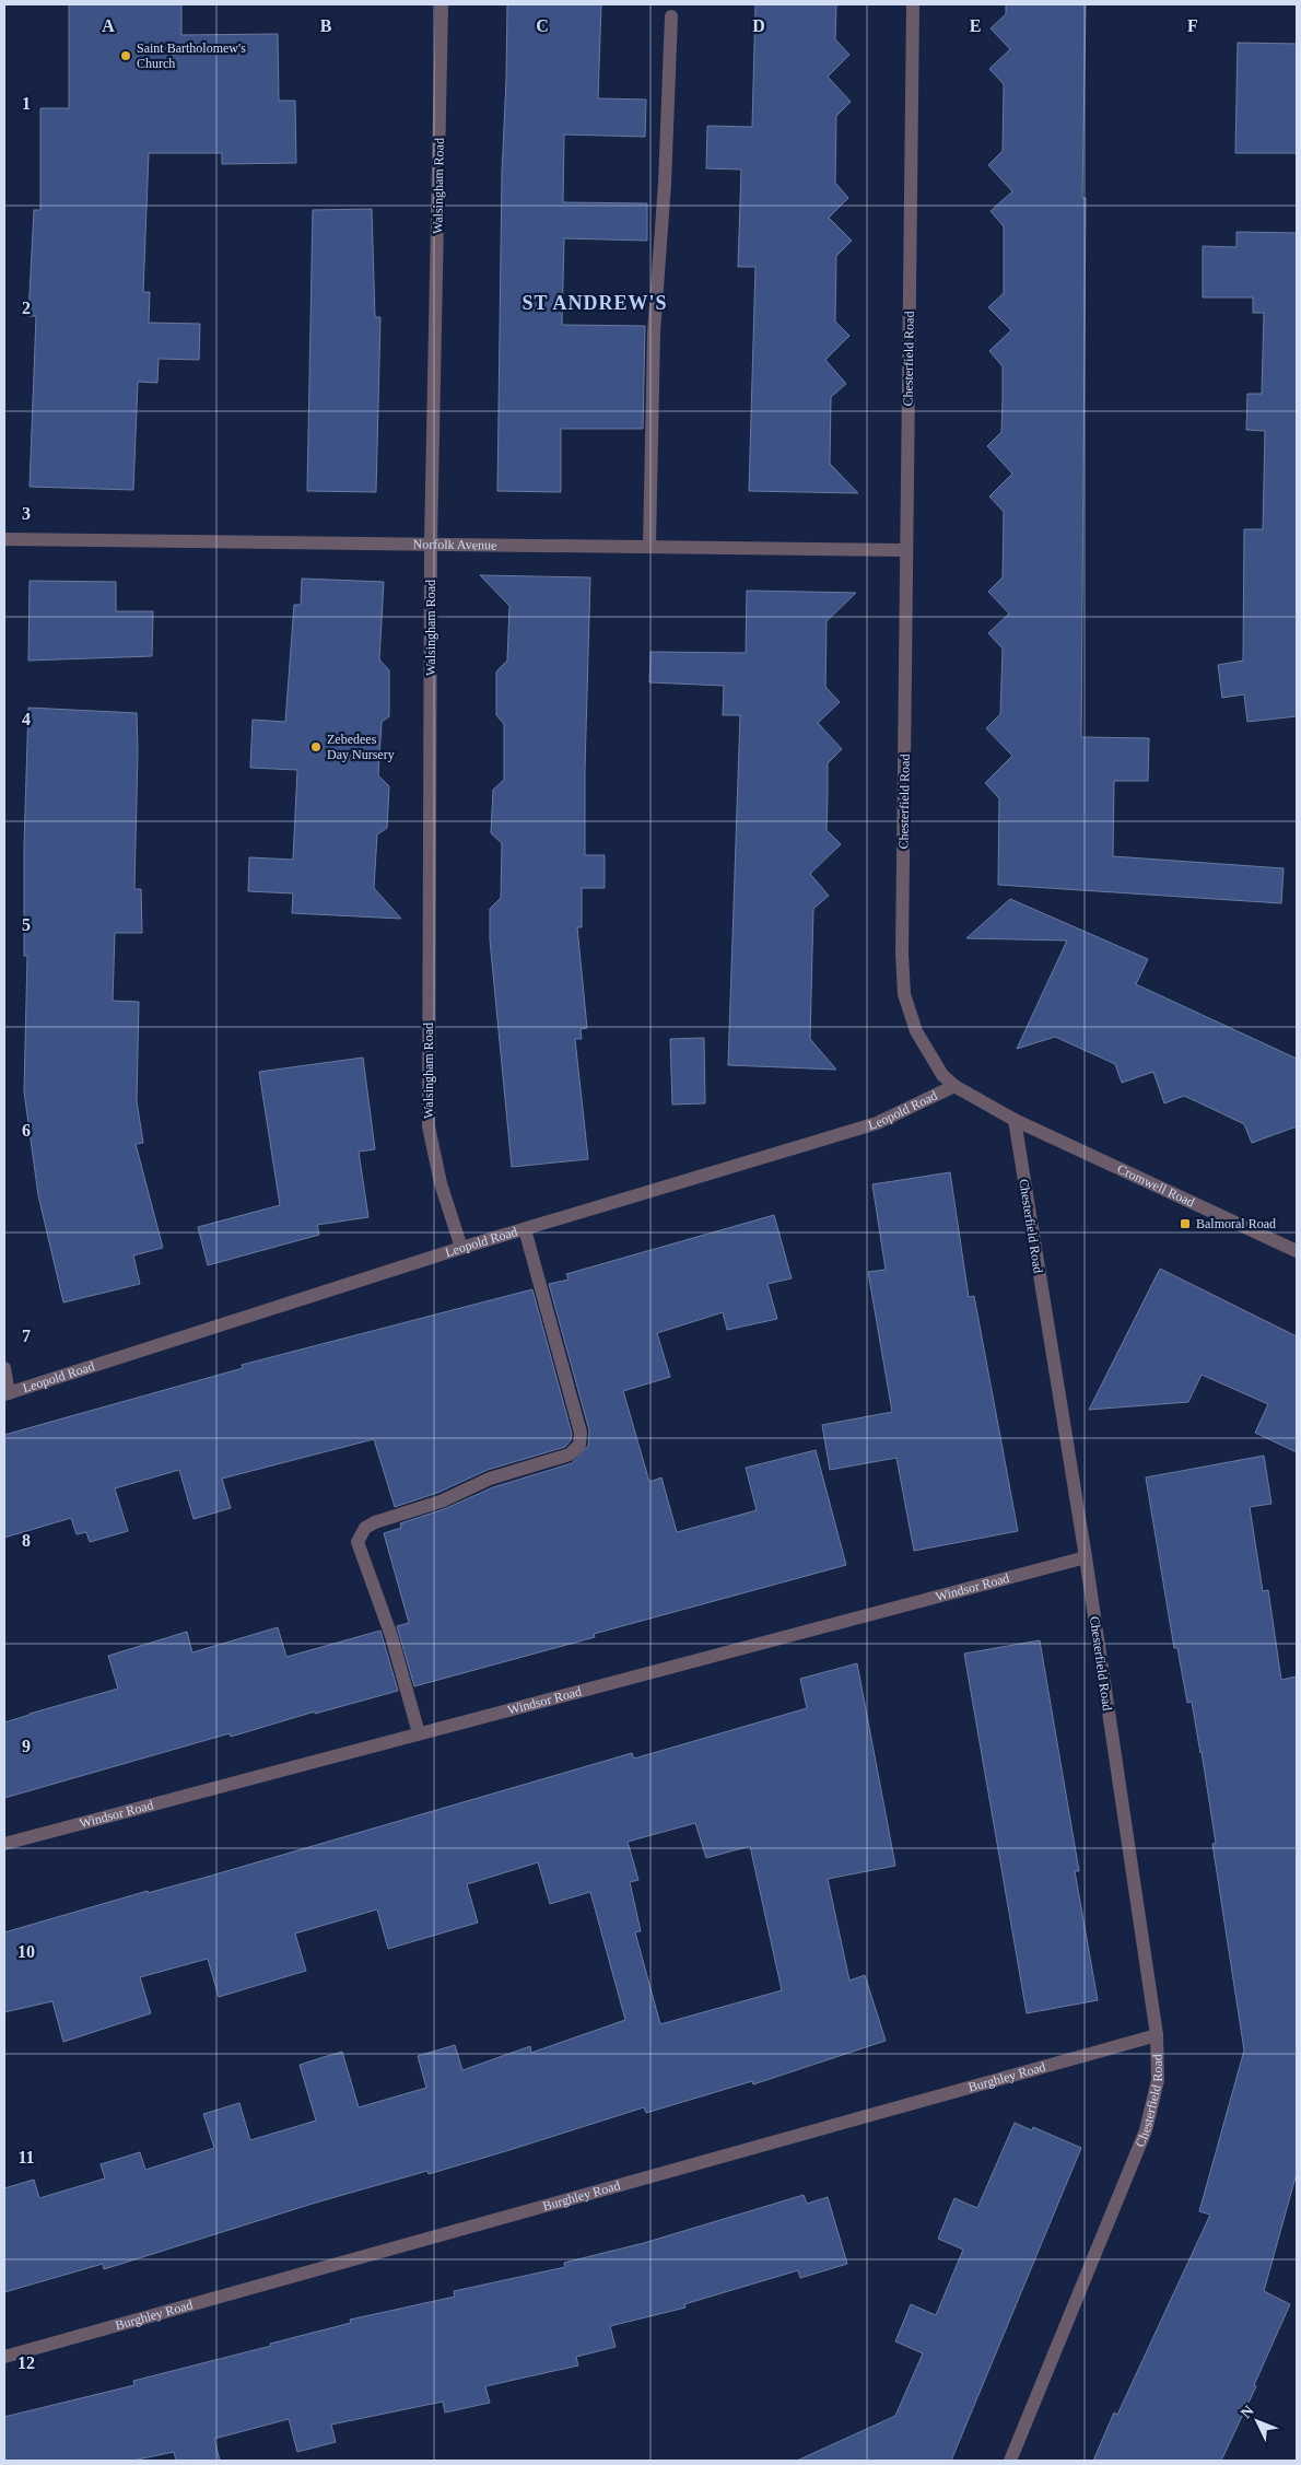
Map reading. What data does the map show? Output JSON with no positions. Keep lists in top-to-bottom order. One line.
{"streets":{"street":["Walsingham Road","Chesterfield Road","Norfolk Avenue","Leopold Road","Cromwell Road","Windsor Road","Burghley Road"]},"crossings":[["Walsingham Road","Norfolk Avenue"],["Walsingham Road","Leopold Road"],["Chesterfield Road","Norfolk Avenue"],["Chesterfield Road","Leopold Road"],["Chesterfield Road","Cromwell Road"],["Chesterfield Road","Windsor Road"],["Chesterfield Road","Burghley Road"]],"districts":["ST ANDREW'S"],"places":{"other":["Saint Bartholomew's Church","Zebedees Day Nursery"],"transit":["Balmoral Road"]},"north":"top left","grid":{"columns":["A","B","C","D","E","F"],"rows":["1","2","3","4","5","6","7","8","9","10","11","12"]}}
